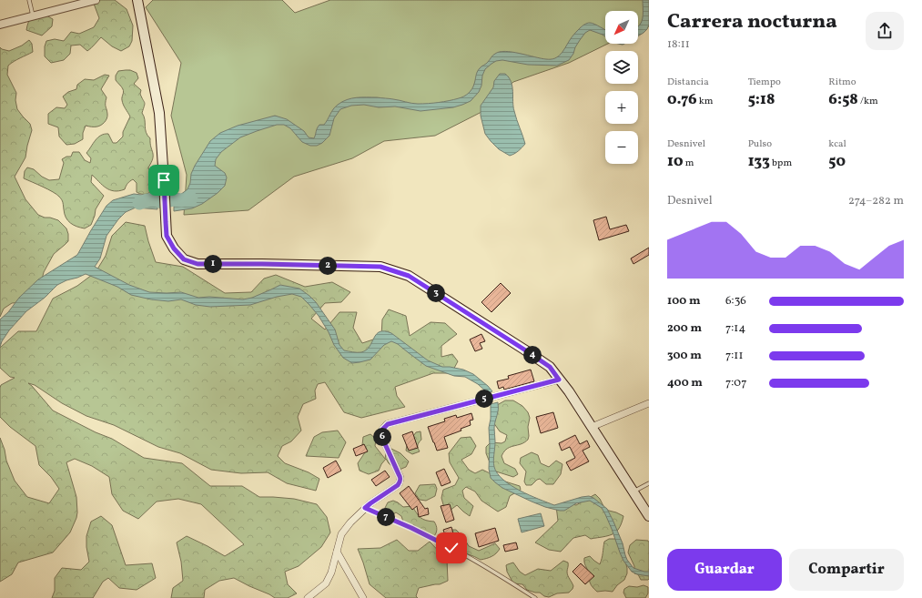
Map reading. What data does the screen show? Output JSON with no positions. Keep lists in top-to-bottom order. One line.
{"north":"bottom left","page":{"heading":["Carrera nocturna","18:11"],"map_buttons":["+","−"],"stats":[["Distancia","0.76 km"],["Tiempo","5:18"],["Ritmo","6:58 /km"],["Desnivel","10 m"],["Pulso","133 bpm"],["kcal","50"]],"chart":["Desnivel","274–282 m"],"pins":["1","2","3","4","5","6","7"],"list":[{"name":"100 m","note":"6:36"},{"name":"200 m","note":"7:14"},{"name":"300 m","note":"7:11"},{"name":"400 m","note":"7:07"}],"buttons":["Guardar","Compartir"]}}
